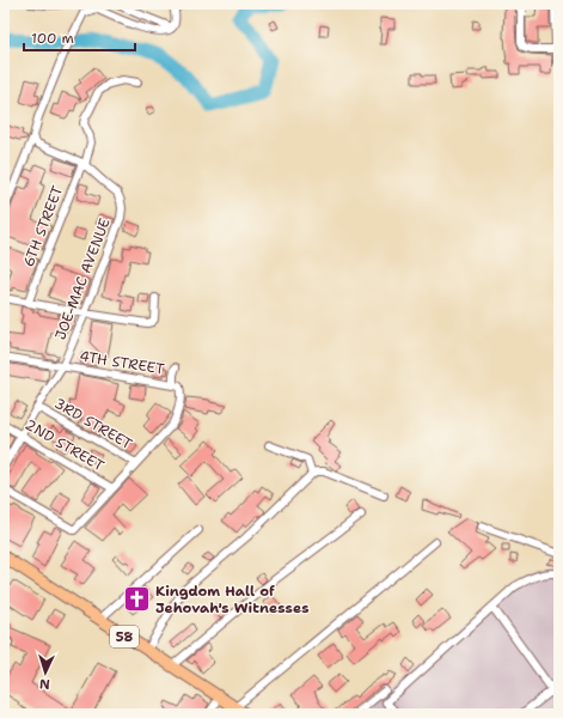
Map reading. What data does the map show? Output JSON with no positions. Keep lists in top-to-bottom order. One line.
{"streets":{"highway":["58"],"street":["6TH STREET","JOE-MAC AVENUE","4TH STREET","3RD STREET","2ND STREET"]},"crossings":[["6TH STREET","JOE-MAC AVENUE"],["JOE-MAC AVENUE","4TH STREET"],["JOE-MAC AVENUE","3RD STREET"],["JOE-MAC AVENUE","2ND STREET"]],"places":{"church":["Kingdom Hall of Jehovah's Witnesses"]},"scale_bar":"100 m","north":"bottom"}
